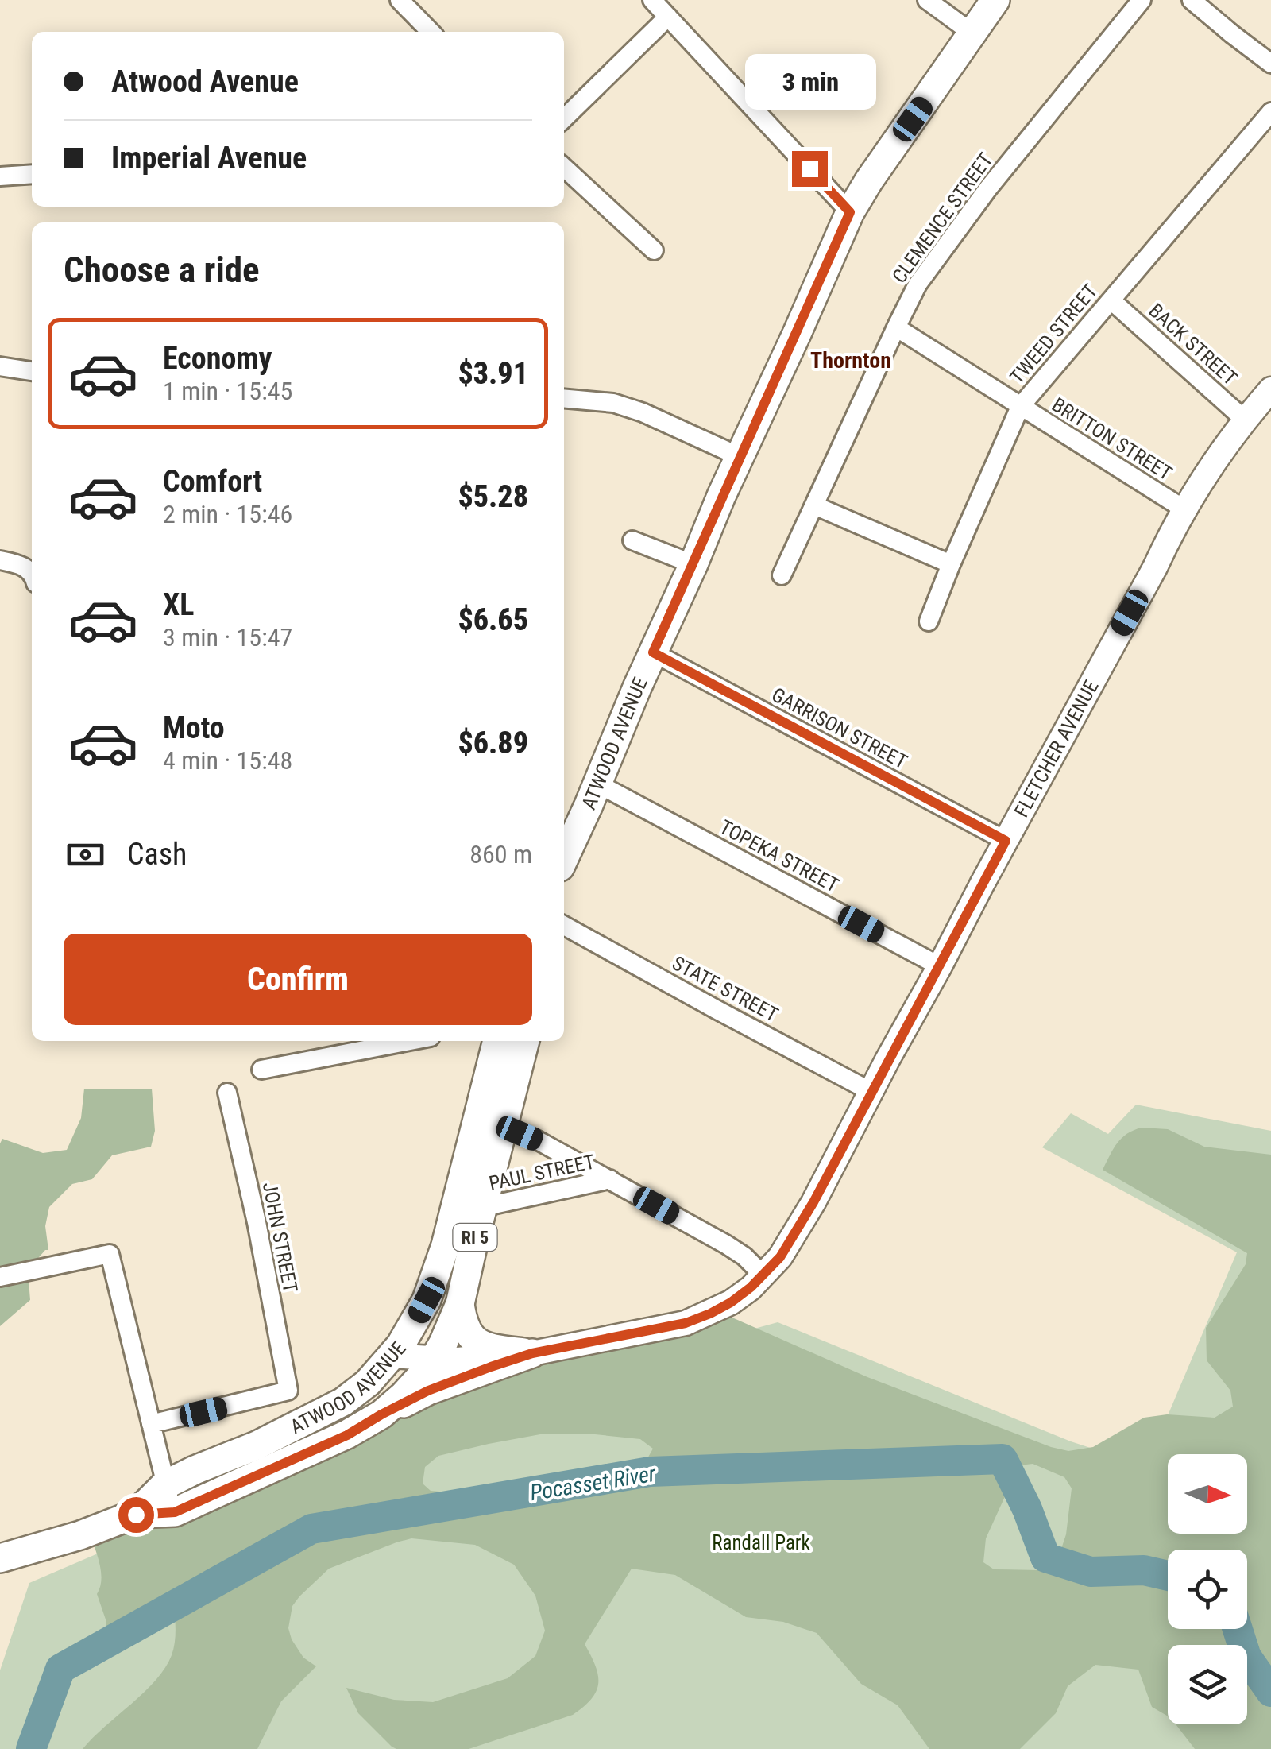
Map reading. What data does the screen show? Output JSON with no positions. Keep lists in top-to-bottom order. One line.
{"streets":{"main road":["ATWOOD AVENUE","RI 5"],"street":["CLEMENCE STREET","TWEED STREET","BACK STREET","BRITTON STREET","GARRISON STREET","FLETCHER AVENUE","TOPEKA STREET","STATE STREET","PAUL STREET","JOHN STREET"]},"crossings":[["CLEMENCE STREET","BRITTON STREET"],["TWEED STREET","BACK STREET"],["TWEED STREET","BRITTON STREET"],["BACK STREET","FLETCHER AVENUE"],["BRITTON STREET","FLETCHER AVENUE"],["GARRISON STREET","ATWOOD AVENUE"],["GARRISON STREET","FLETCHER AVENUE"],["ATWOOD AVENUE","FLETCHER AVENUE"],["ATWOOD AVENUE","TOPEKA STREET"],["ATWOOD AVENUE","PAUL STREET"],["ATWOOD AVENUE","JOHN STREET"],["FLETCHER AVENUE","TOPEKA STREET"],["FLETCHER AVENUE","STATE STREET"]],"districts":["Thornton"],"water":["Pocasset River"],"parks":["Randall Park"],"north":"right","page":{"banner":["Atwood Avenue","Imperial Avenue"],"bubble":"3 min","heading":"Choose a ride","list":[{"name":"Economy","note":"1 min · 15:45","value":"$3.91"},{"name":"Comfort","note":"2 min · 15:46","value":"$5.28"},{"name":"XL","note":"3 min · 15:47","value":"$6.65"},{"name":"Moto","note":"4 min · 15:48","value":"$6.89"}],"pay":["Cash","860 m"],"buttons":"Confirm"}}
